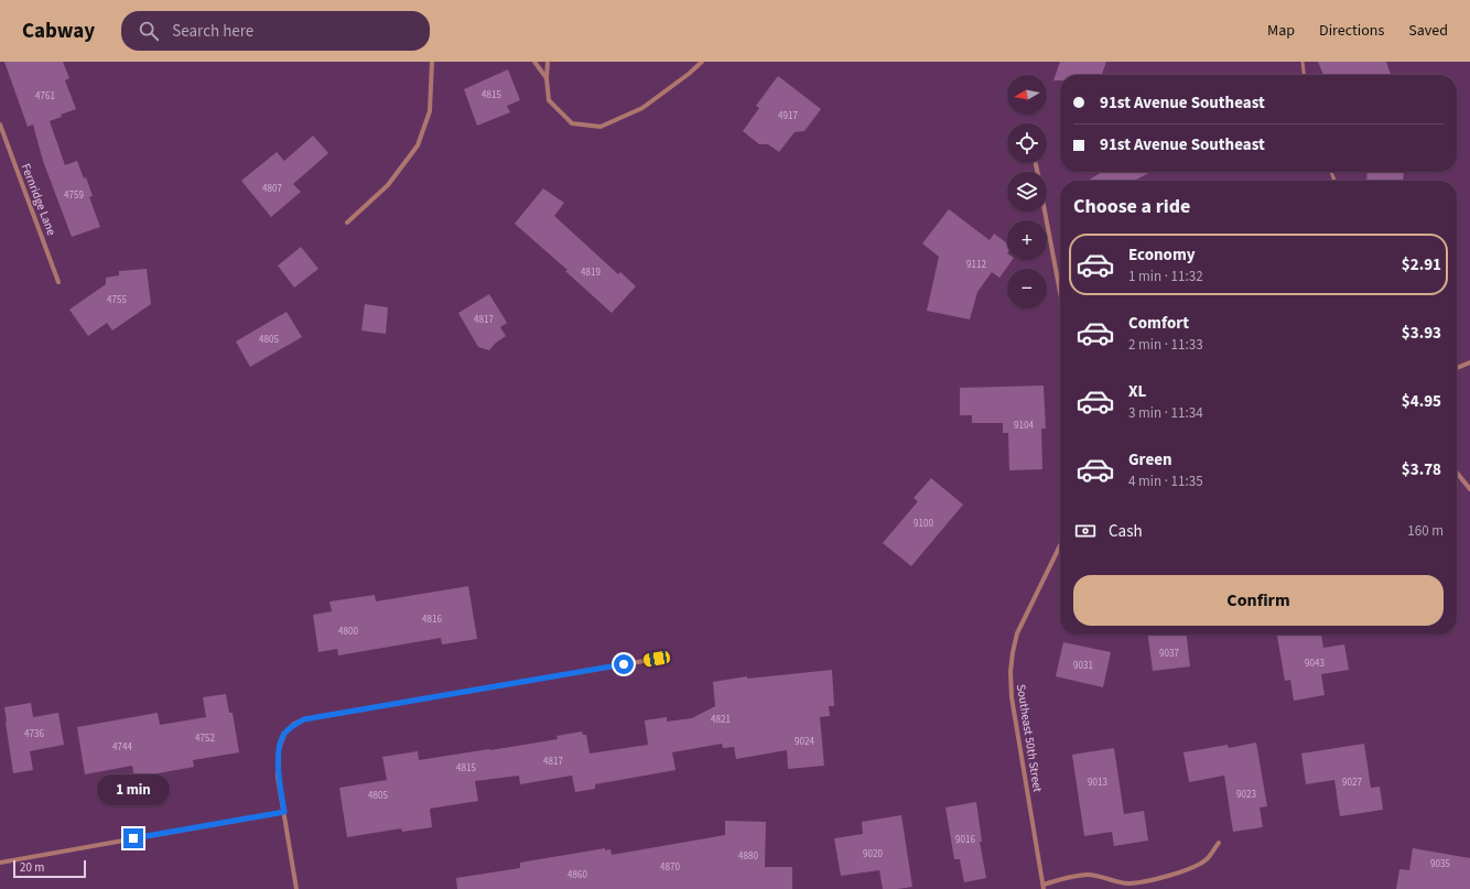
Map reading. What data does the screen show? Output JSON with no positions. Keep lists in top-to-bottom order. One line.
{"streets":{"street":["Fernridge Lane","Southeast 50th Street"]},"house_numbers":["4815","4761","4917","4807","4759","9112","4819","4755","4817","4805","9104","9100","4816","4800","9037","9043","9031","4821","4736","4752","9024","4744","4817","4815","9013","9027","9023","4805","9016","9020","4880","9035","4870","4860"],"scale_bar":"20 m","north":"left","page":{"header":"Cabway","search":"Search here","nav":["Map","Directions","Saved"],"map_buttons":["+","−"],"banner":["91st Avenue Southeast","91st Avenue Southeast"],"heading":"Choose a ride","list":[{"name":"Economy","note":"1 min · 11:32","value":"$2.91"},{"name":"Comfort","note":"2 min · 11:33","value":"$3.93"},{"name":"XL","note":"3 min · 11:34","value":"$4.95"},{"name":"Green","note":"4 min · 11:35","value":"$3.78"}],"pay":["Cash","160 m"],"buttons":"Confirm","bubble":"1 min","scale":"20 m"}}
